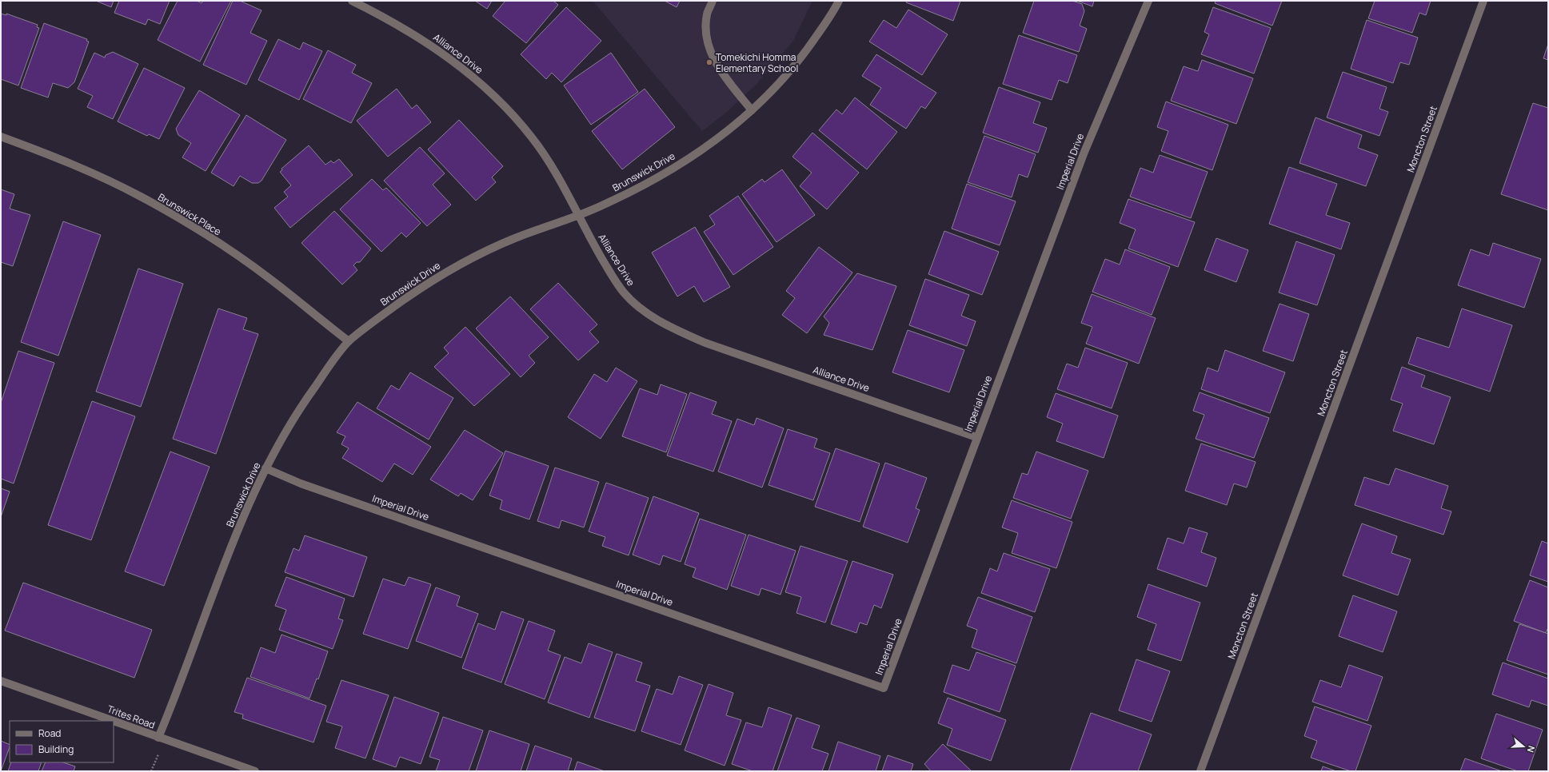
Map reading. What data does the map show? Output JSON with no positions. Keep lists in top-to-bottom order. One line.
{"streets":{"street":["Alliance Drive","Moncton Street","Imperial Drive","Brunswick Drive","Brunswick Place","Trites Road"]},"crossings":[["Alliance Drive","Imperial Drive"],["Alliance Drive","Brunswick Drive"],["Imperial Drive","Brunswick Drive"],["Brunswick Drive","Brunswick Place"],["Brunswick Drive","Trites Road"]],"places":["Tomekichi Homma Elementary School"],"legend":["Road","Building"],"north":"right"}
